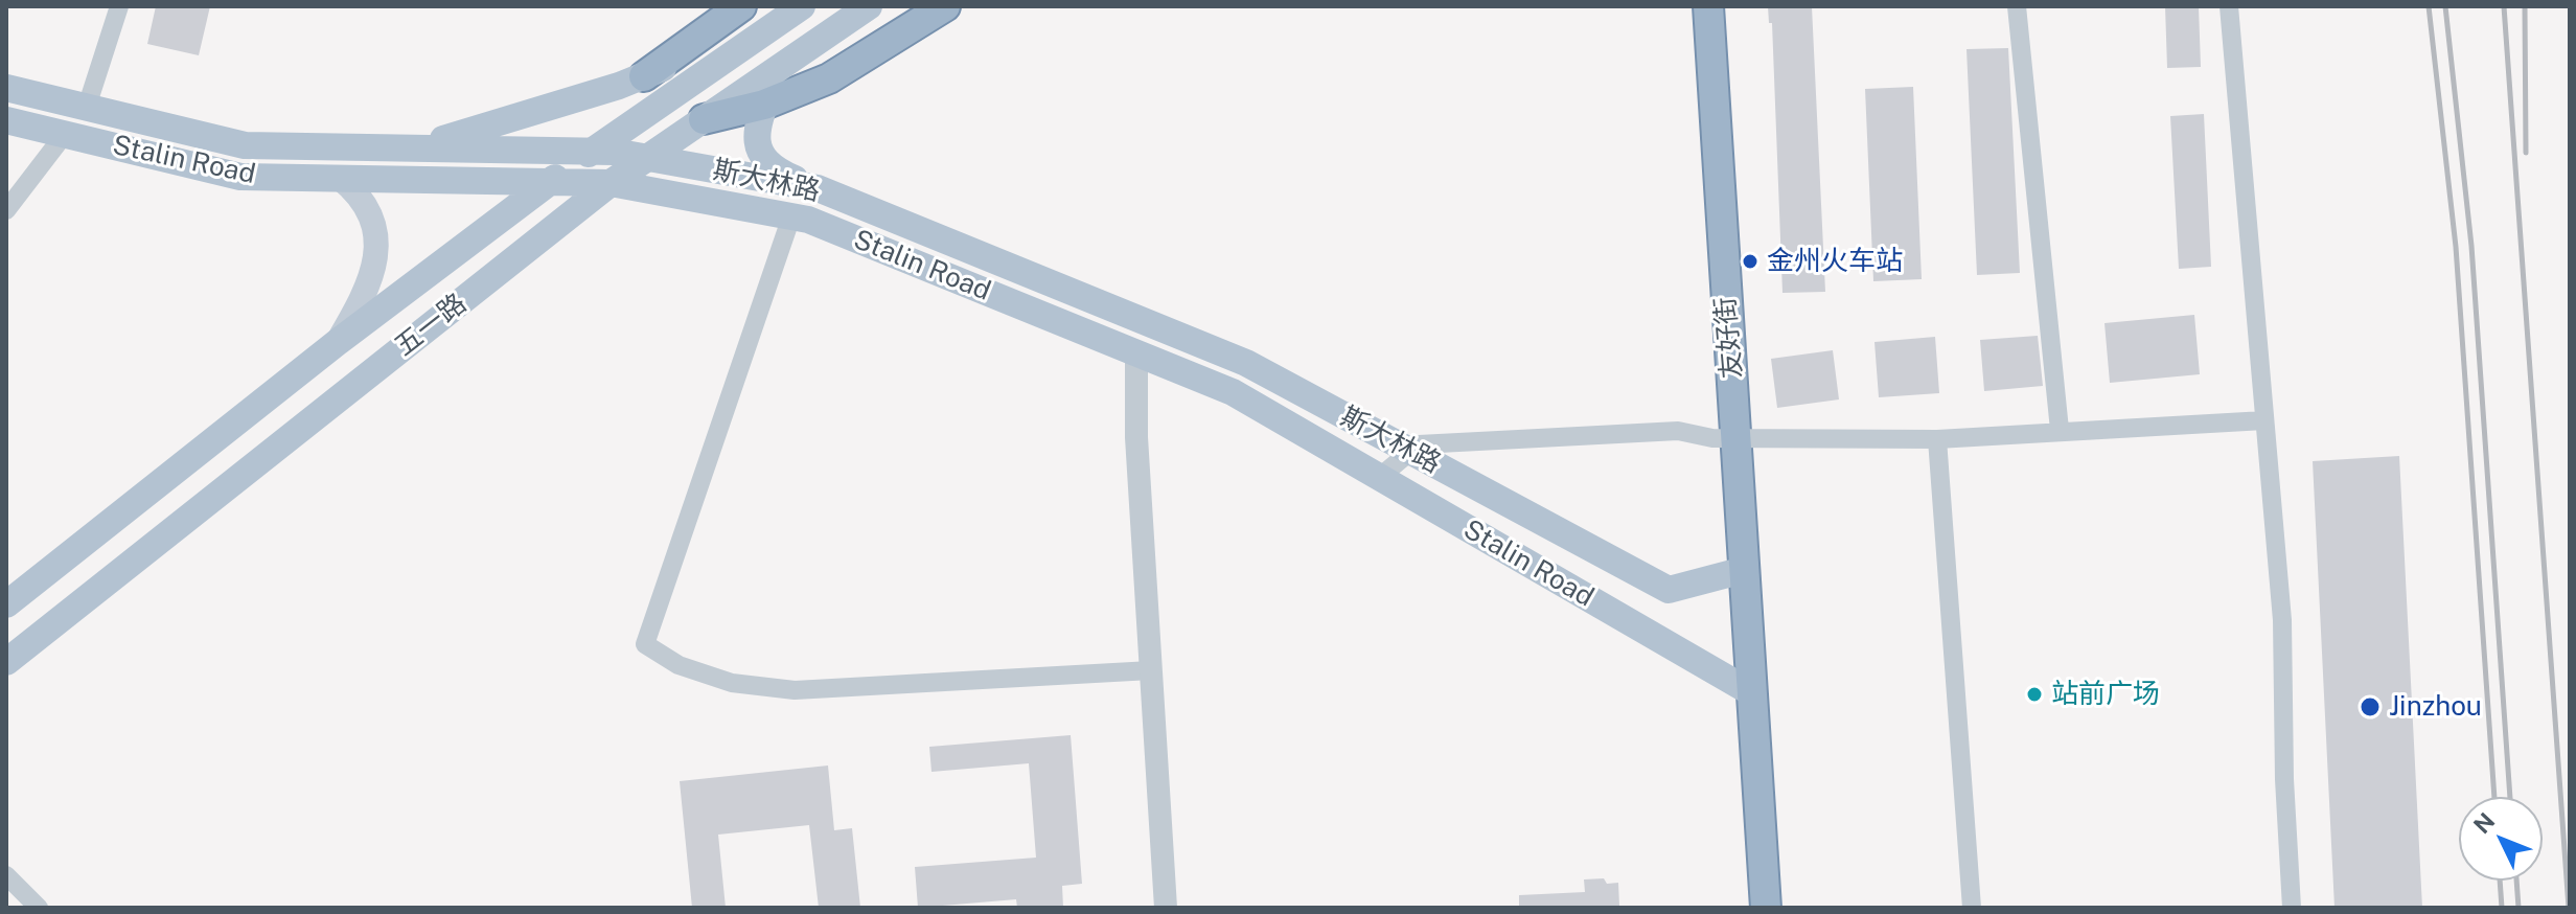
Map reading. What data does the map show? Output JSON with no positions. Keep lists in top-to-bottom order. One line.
{"streets":{"highway":["友好街"],"main road":["Stalin Road","斯大林路","五一路"]},"crossings":[["Stalin Road","五一路"],["Stalin Road","友好街"],["斯大林路","五一路"],["斯大林路","友好街"]],"places":["金州火车站","站前广场","Jinzhou"],"north":"top left"}
